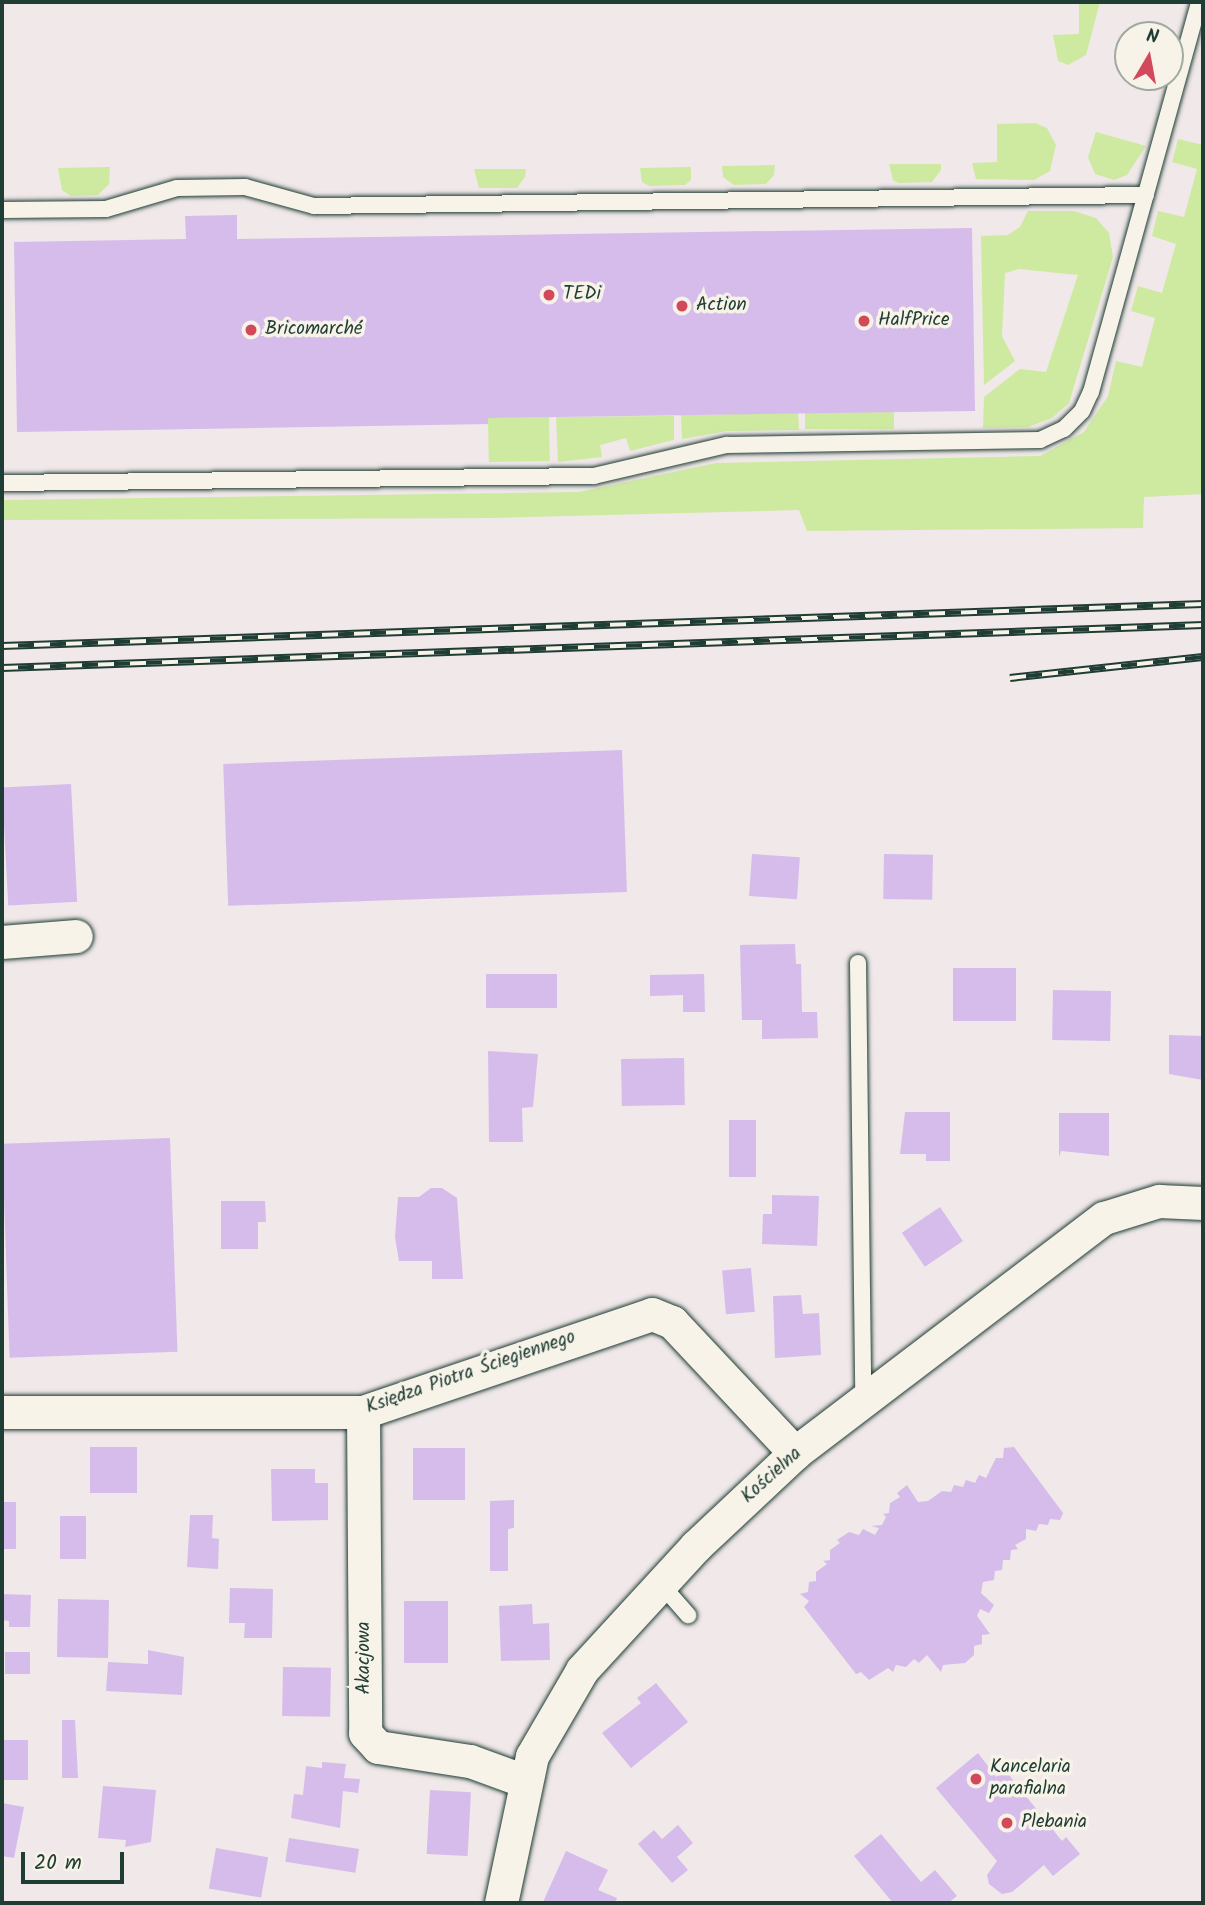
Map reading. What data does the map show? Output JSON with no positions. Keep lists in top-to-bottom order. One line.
{"streets":{"street":["Księdza Piotra Ściegiennego","Kościelna","Akacjowa"]},"crossings":[["Księdza Piotra Ściegiennego","Kościelna"],["Księdza Piotra Ściegiennego","Akacjowa"],["Kościelna","Akacjowa"]],"places":["TEDi","Action","HalfPrice","Bricomarché","Kancelaria parafialna","Plebania"],"scale_bar":"20 m","north":"top"}
